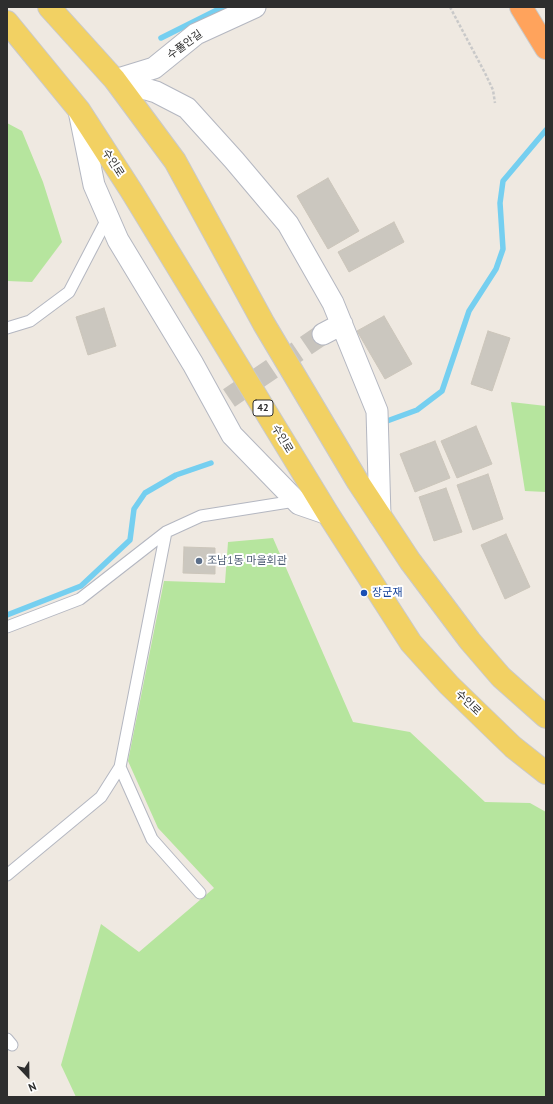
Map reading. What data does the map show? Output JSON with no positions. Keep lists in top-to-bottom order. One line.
{"streets":{"main road":["수인로","42"],"street":["수풀안길"]},"places":["조남1동 마을회관","장군재"],"north":"bottom"}
